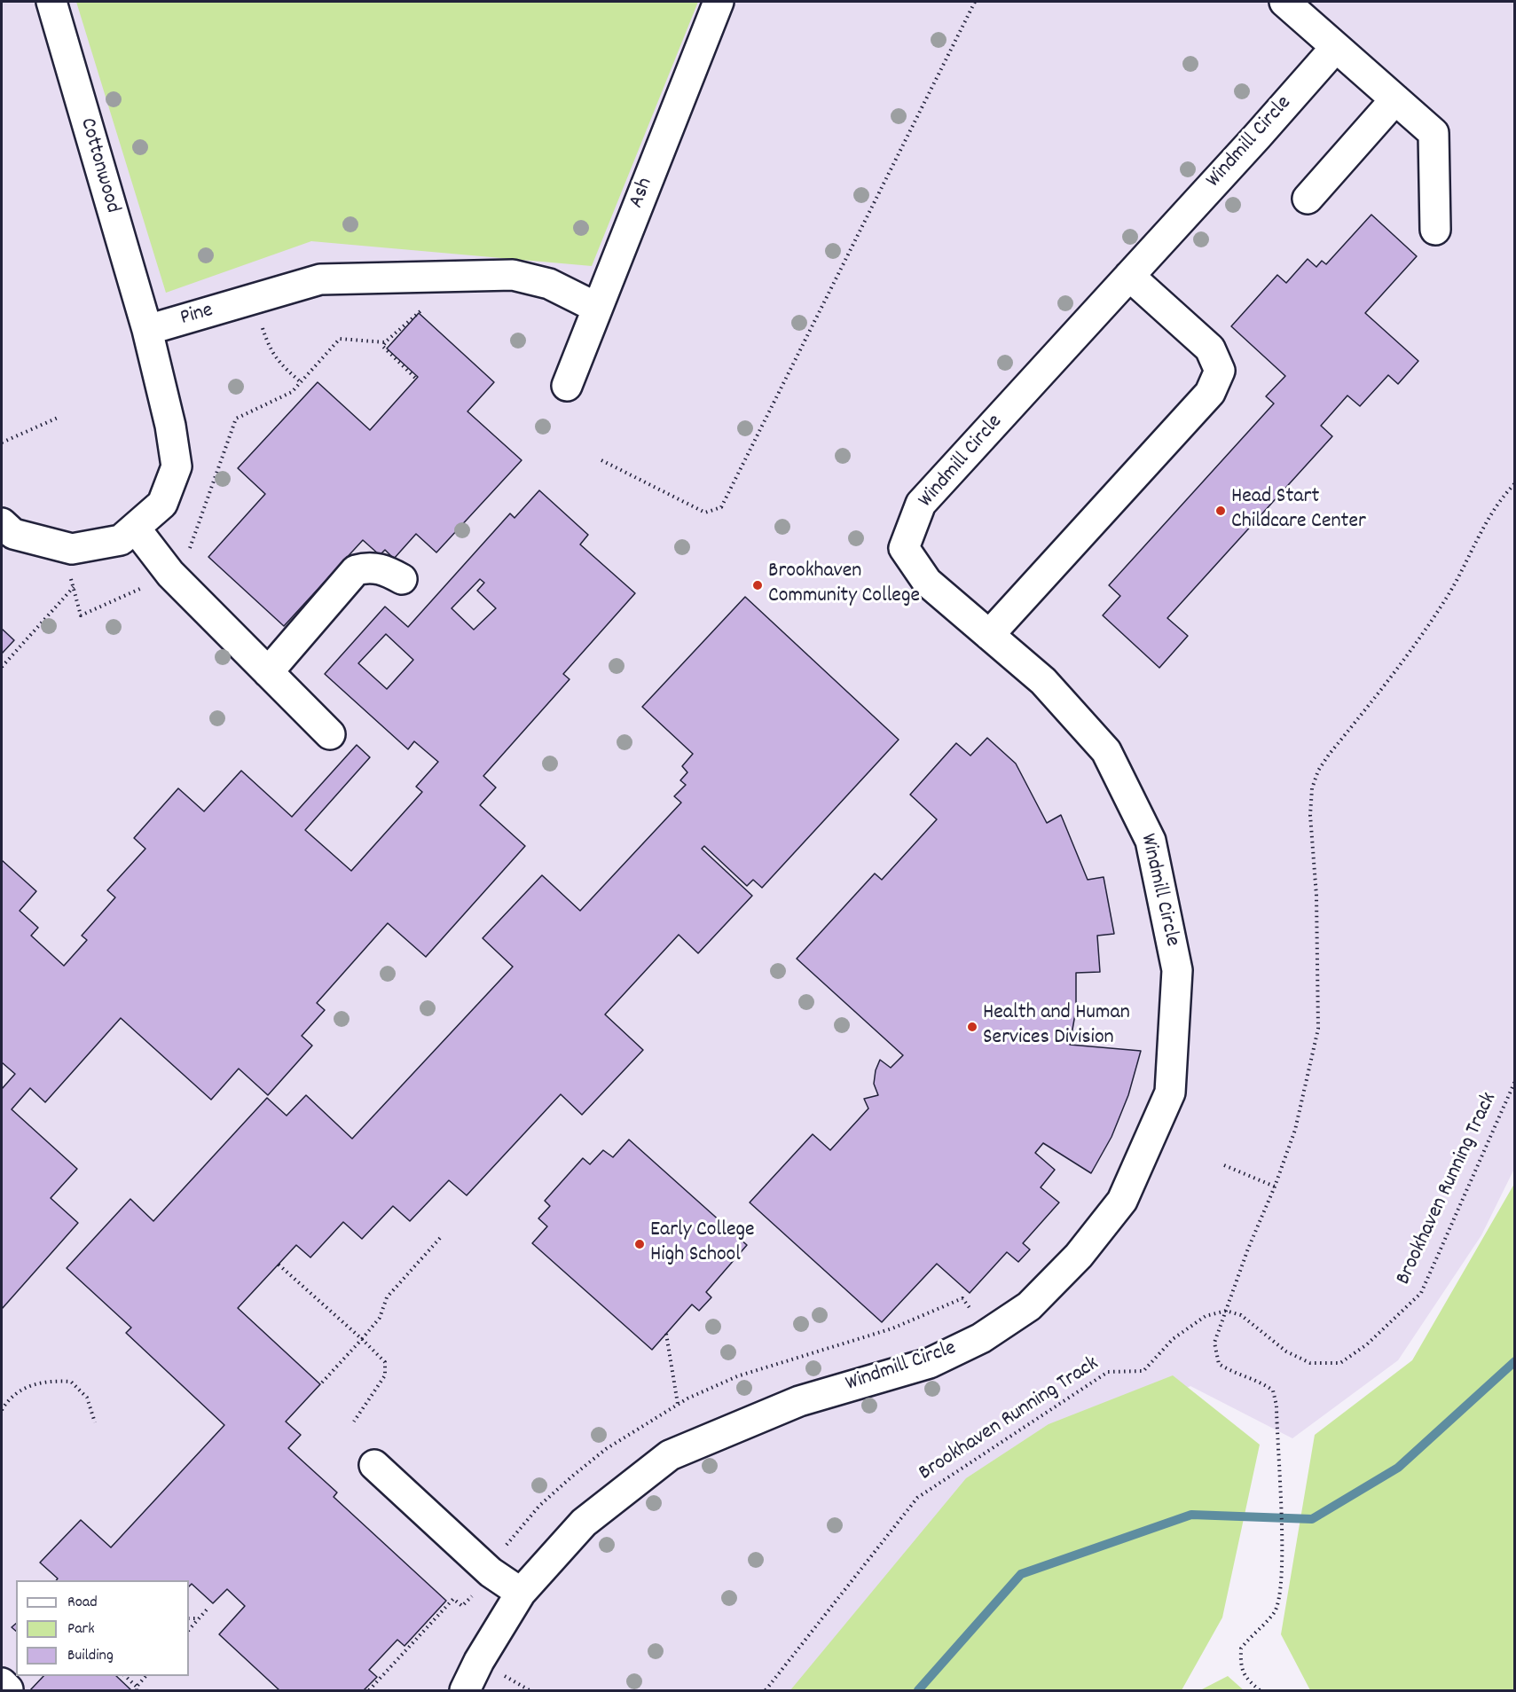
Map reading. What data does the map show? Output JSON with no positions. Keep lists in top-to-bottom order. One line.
{"streets":{"lane":["Windmill Circle","Cottonwood","Ash","Pine"],"path":["Brookhaven Running Track"]},"crossings":[["Cottonwood","Pine"],["Ash","Pine"]],"places":["Head Start Childcare Center","Brookhaven Community College","Health and Human Services Division","Early College High School"],"legend":["Road","Park","Building"]}
